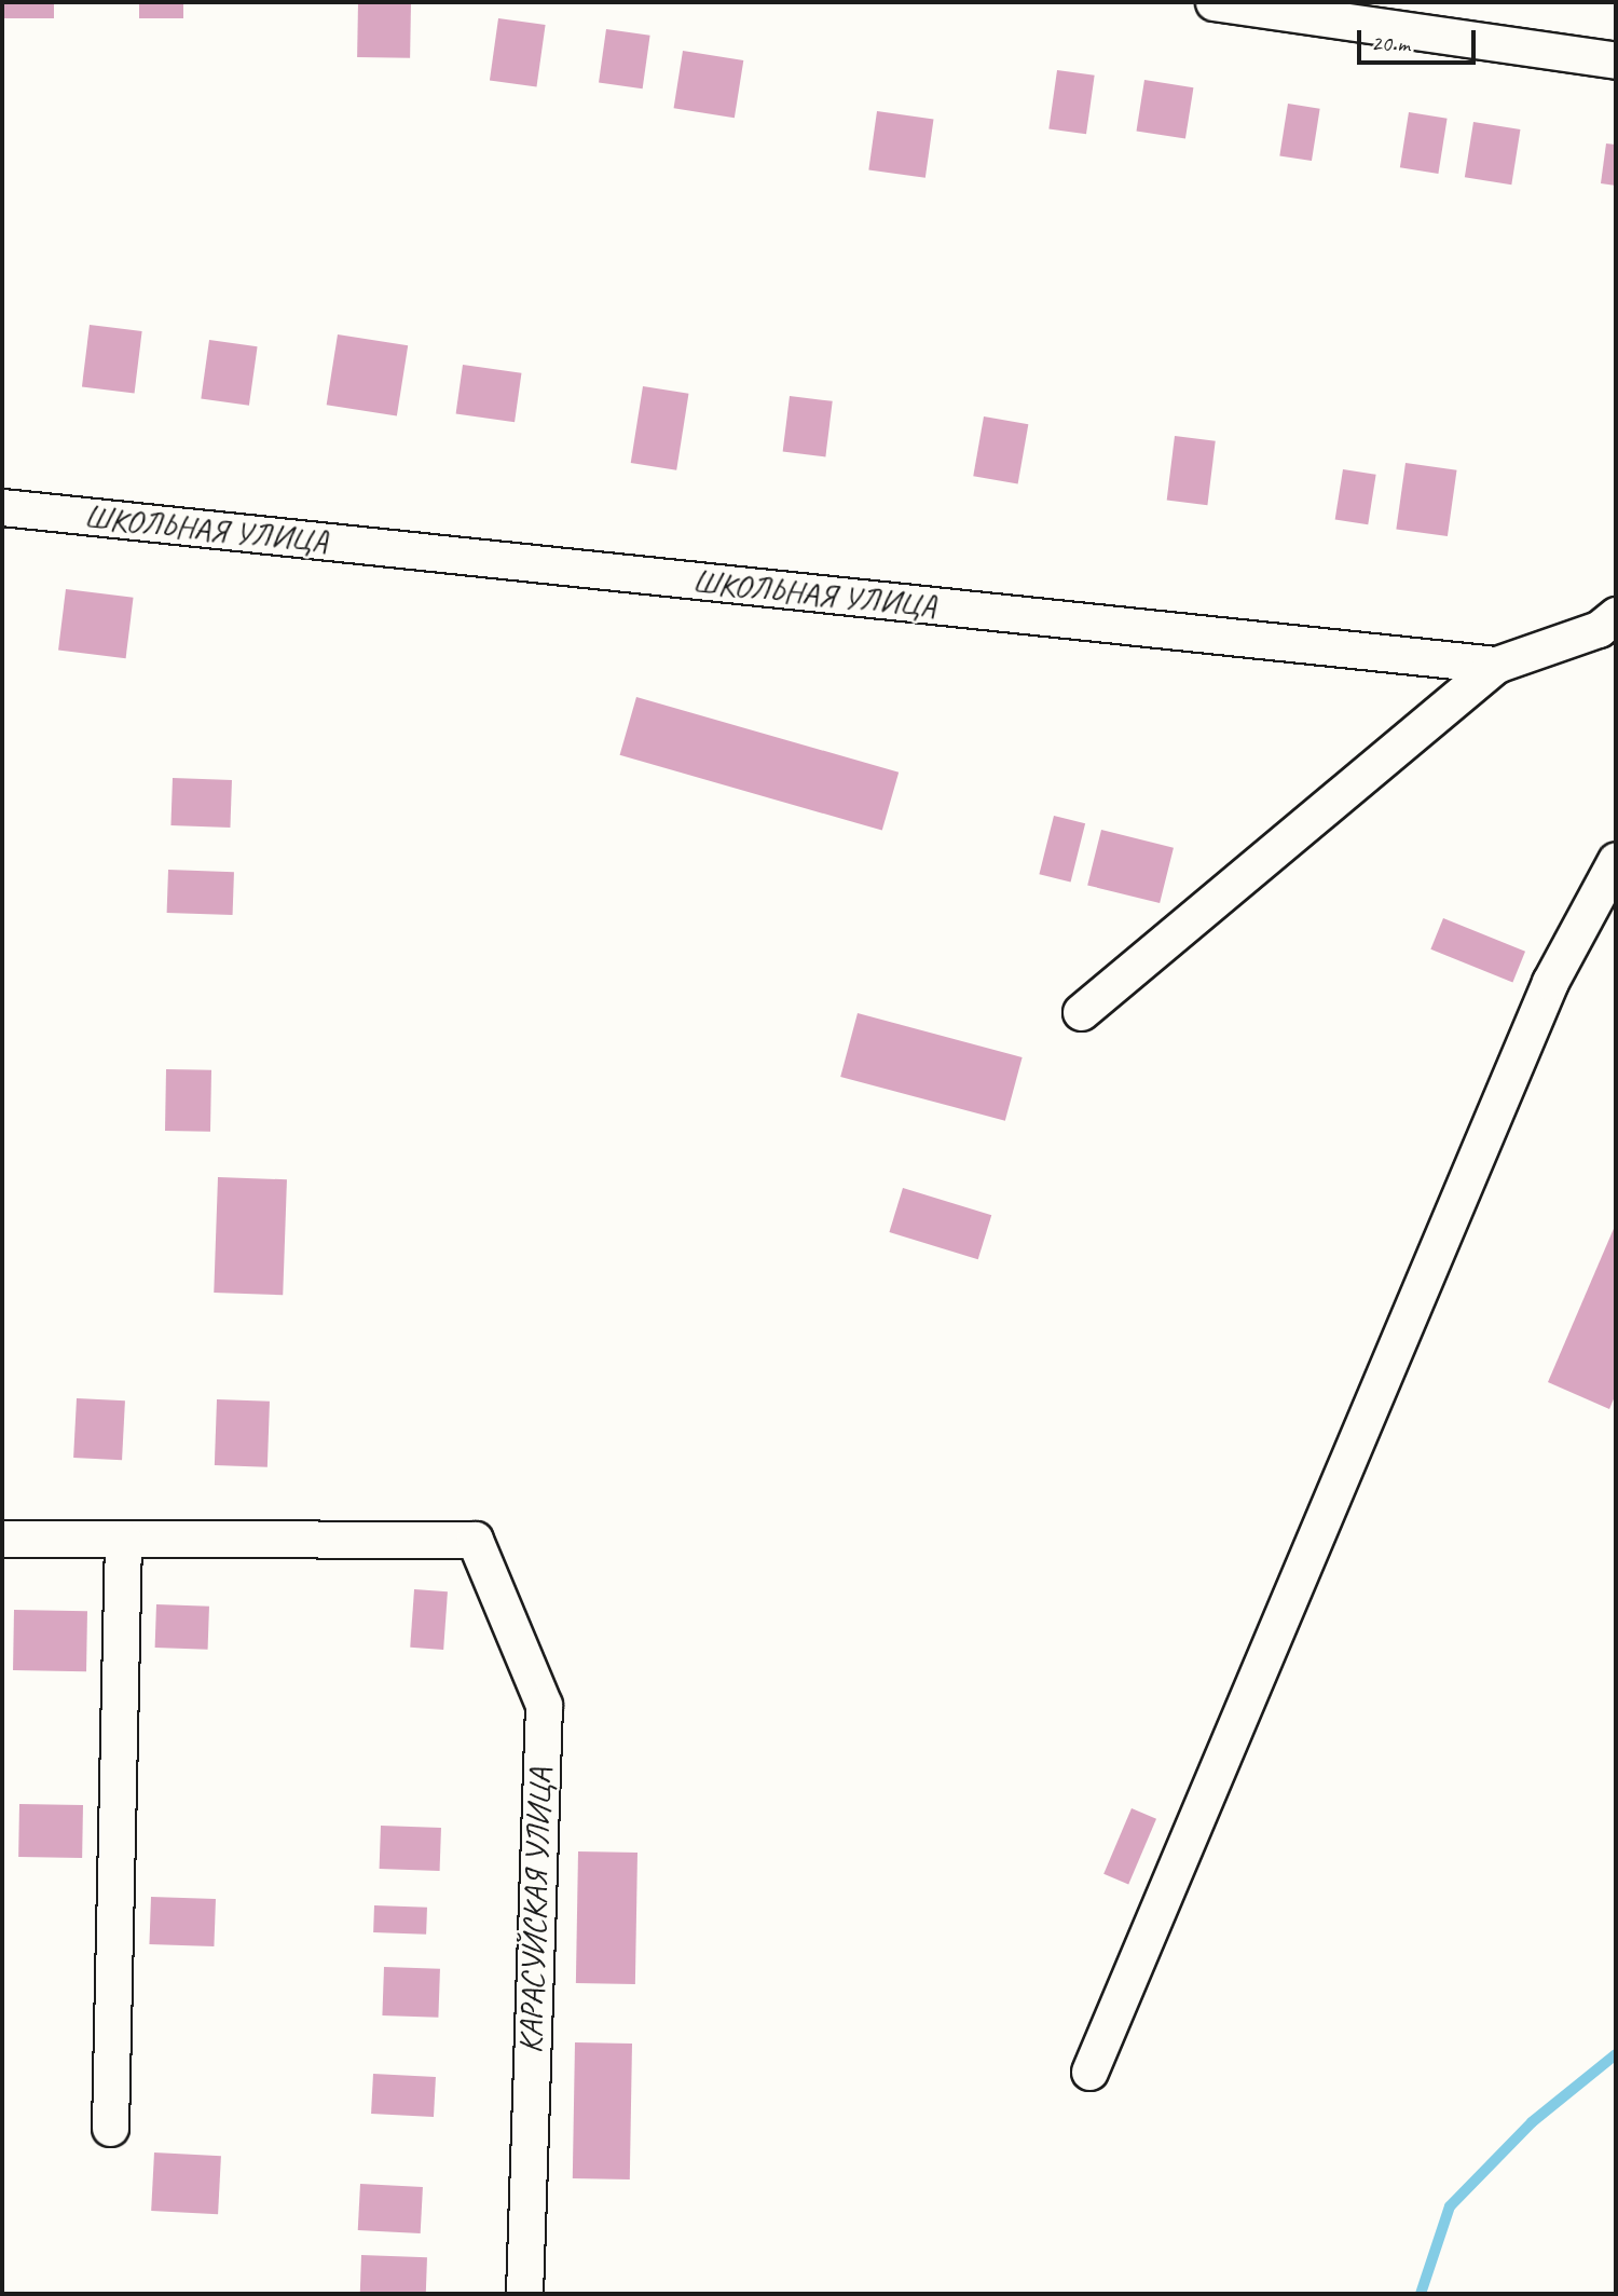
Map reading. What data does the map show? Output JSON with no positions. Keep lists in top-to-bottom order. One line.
{"streets":{"street":["ШКОЛЬНАЯ УЛИЦА","КАРАСУЙСКАЯ УЛИЦА"]},"scale_bar":"20 m"}
